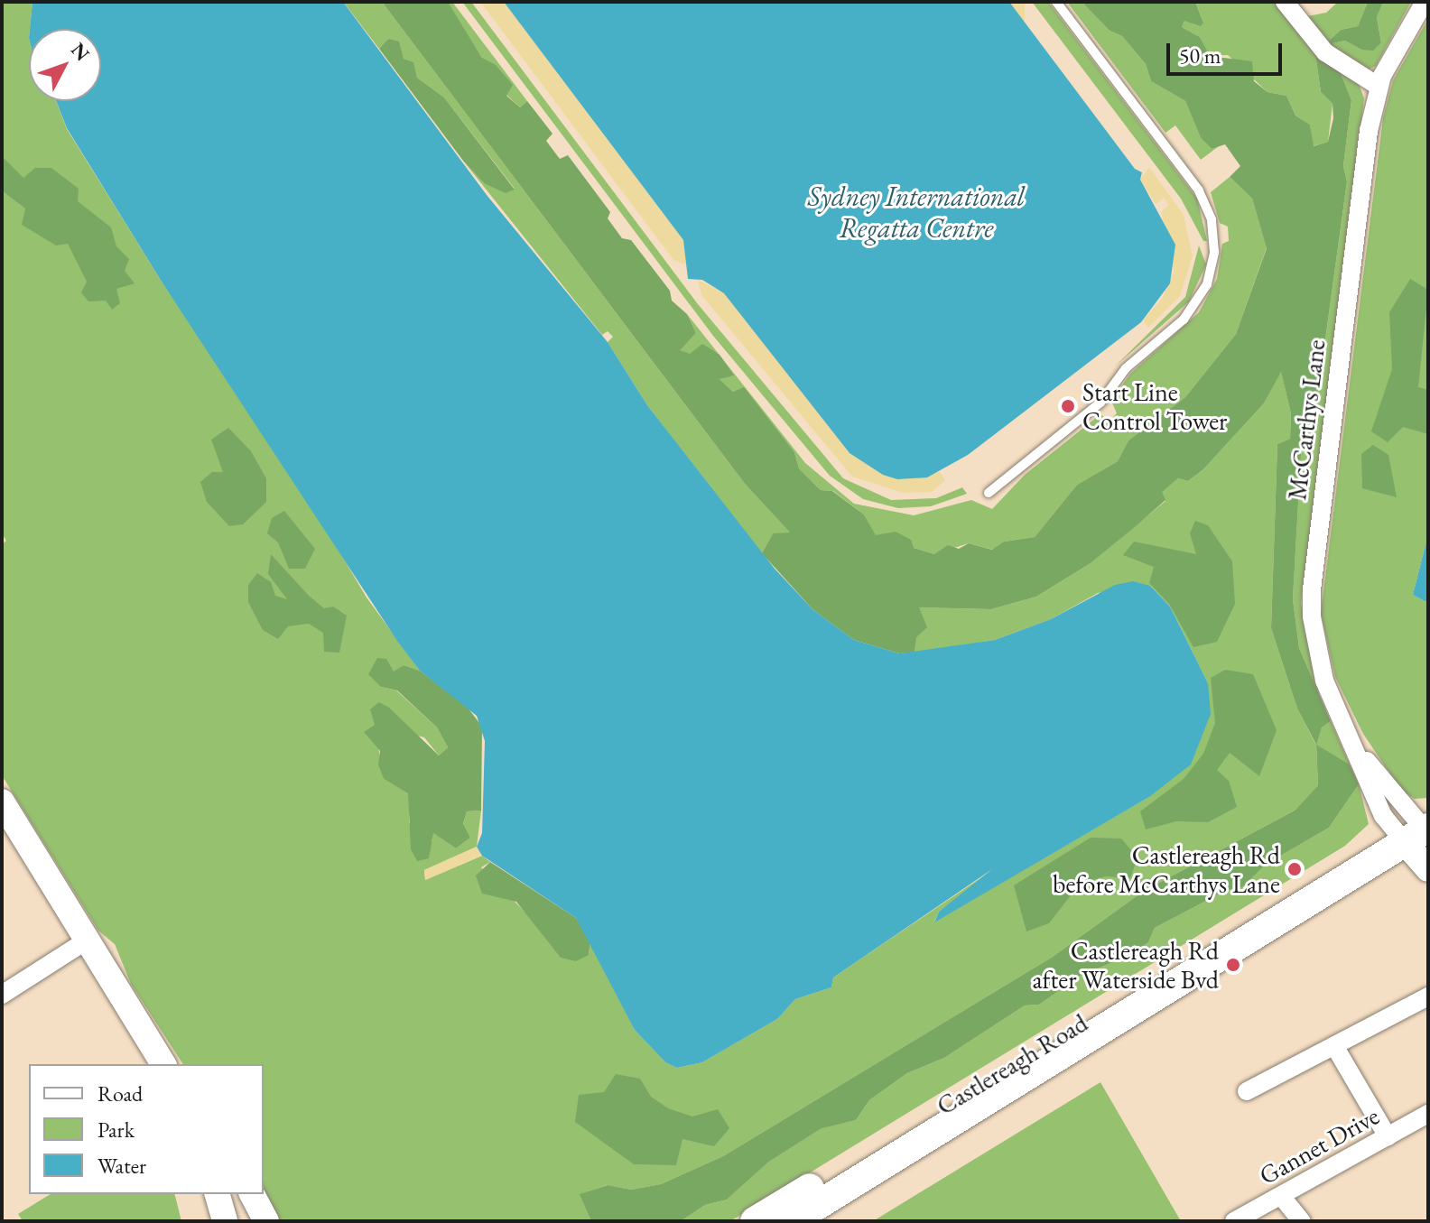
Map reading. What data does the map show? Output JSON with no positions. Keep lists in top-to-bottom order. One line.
{"streets":{"main road":["Castlereagh Road"],"street":["McCarthys Lane","Gannet Drive"]},"crossings":[["McCarthys Lane","Castlereagh Road"]],"water":["Sydney International Regatta Centre"],"places":["Start Line Control Tower","Castlereagh Rd before McCarthys Lane","Castlereagh Rd after Waterside Bvd"],"legend":["Road","Park","Water"],"scale_bar":"50 m","north":"top right"}
